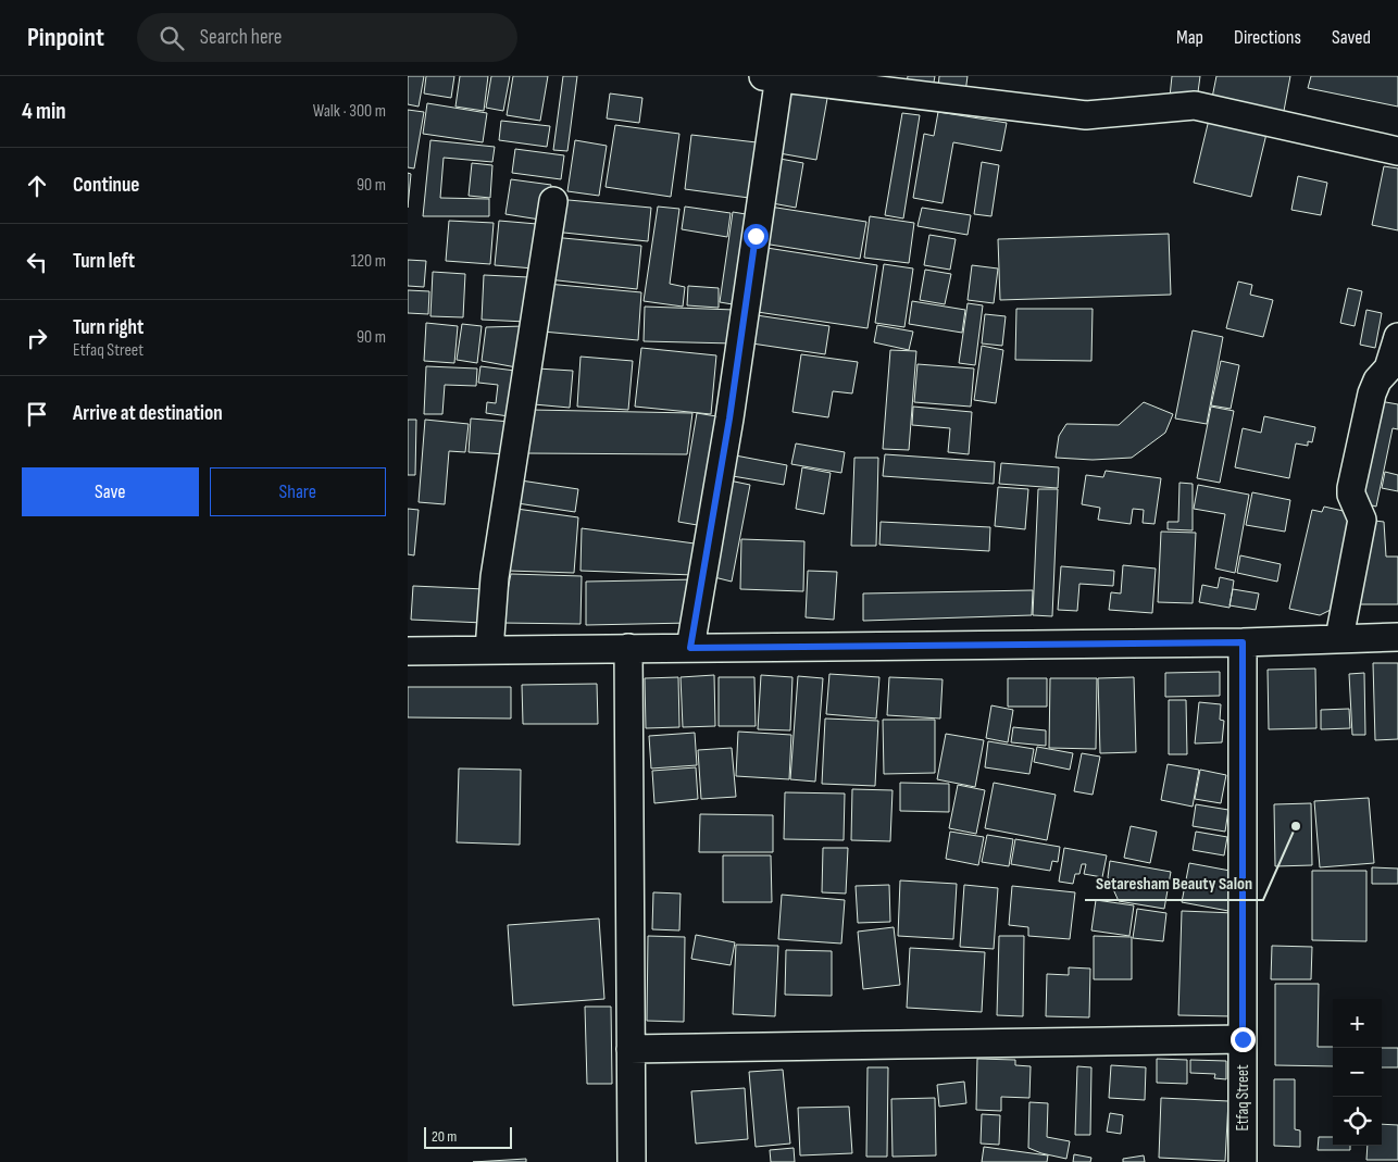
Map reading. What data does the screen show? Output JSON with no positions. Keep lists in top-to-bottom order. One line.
{"streets":{"street":["Etfaq Street"]},"places":["Setaresham Beauty Salon"],"scale_bar":"20 m","page":{"header":"Pinpoint","search":"Search here","nav":["Map","Directions","Saved"],"heading":["4 min","Walk · 300 m"],"list":[["Continue","90 m"],["Turn left","120 m"],["Turn right","Etfaq Street","90 m"],"Arrive at destination"],"buttons":["Save","Share"],"map_buttons":["+","−"],"scale":"20 m"}}
